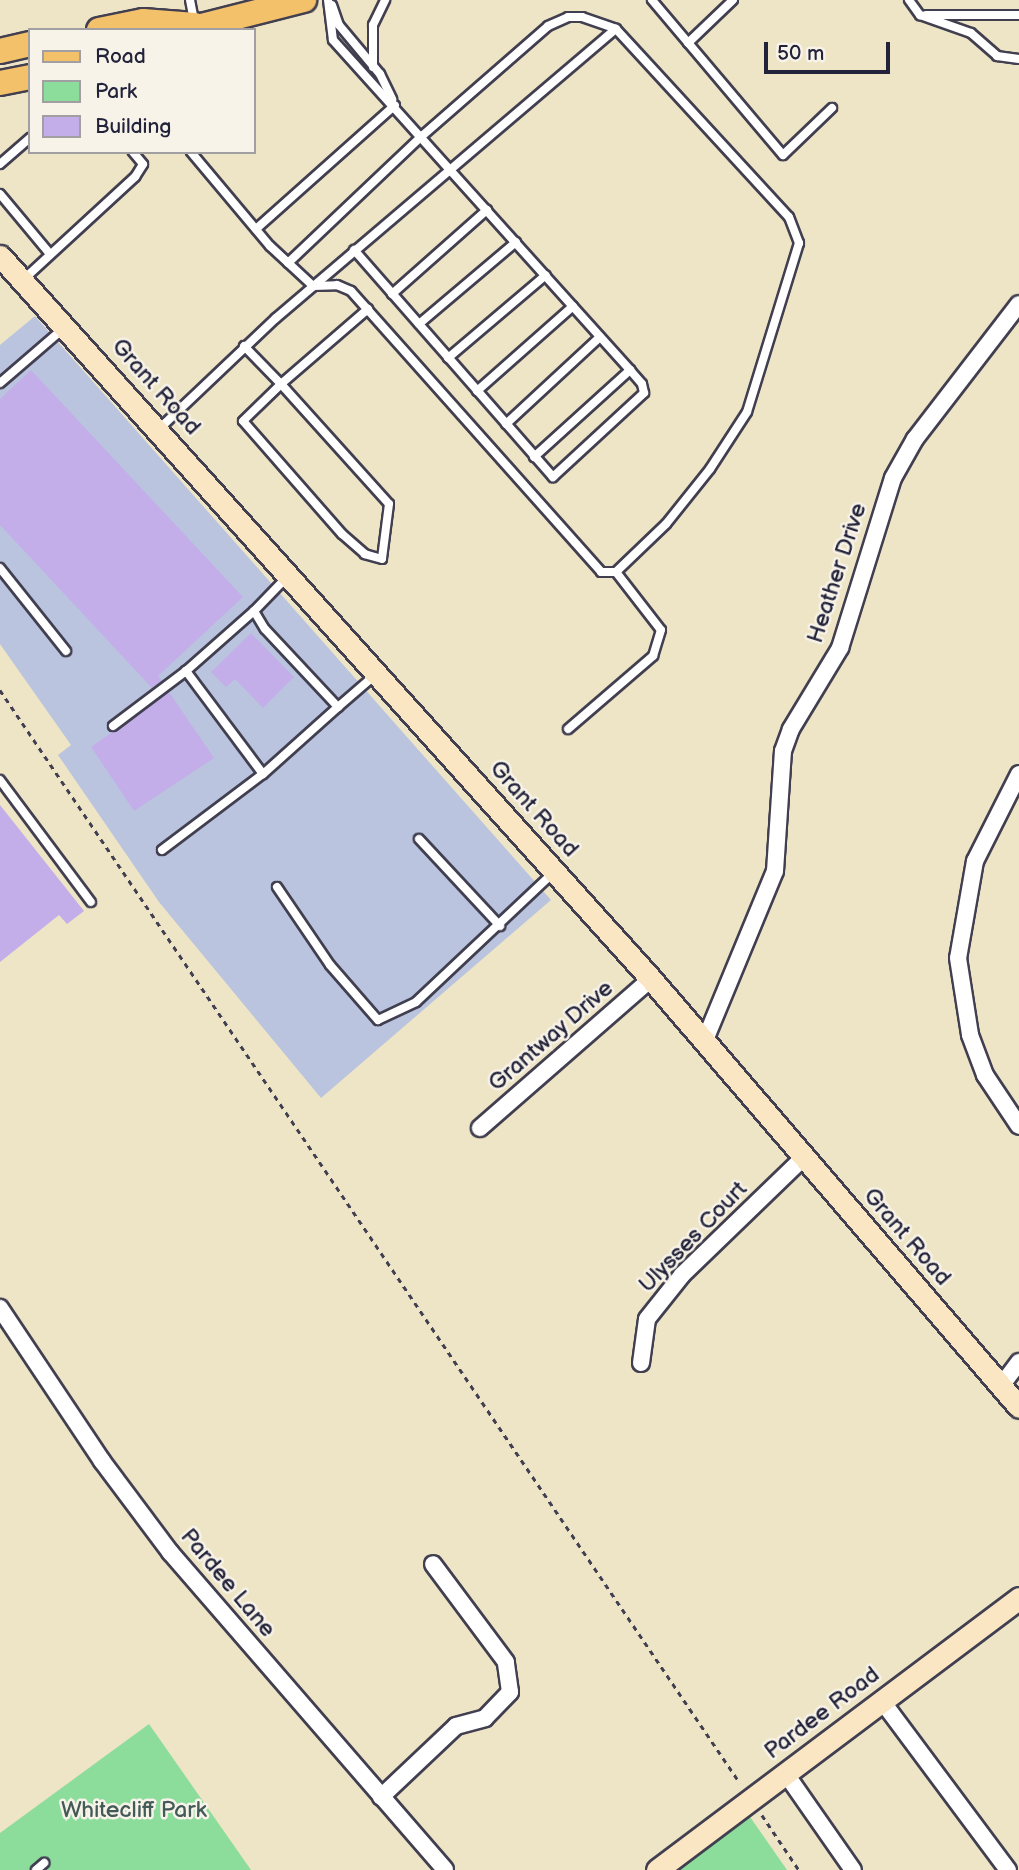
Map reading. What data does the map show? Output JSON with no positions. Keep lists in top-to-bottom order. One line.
{"streets":{"street":["Grant Road","Heather Drive","Grantway Drive","Ulysses Court","Pardee Lane","Pardee Road"]},"crossings":[["Grant Road","Heather Drive"],["Grant Road","Grantway Drive"],["Grant Road","Ulysses Court"]],"parks":["Whitecliff Park"],"legend":["Road","Park","Building"],"scale_bar":"50 m"}
